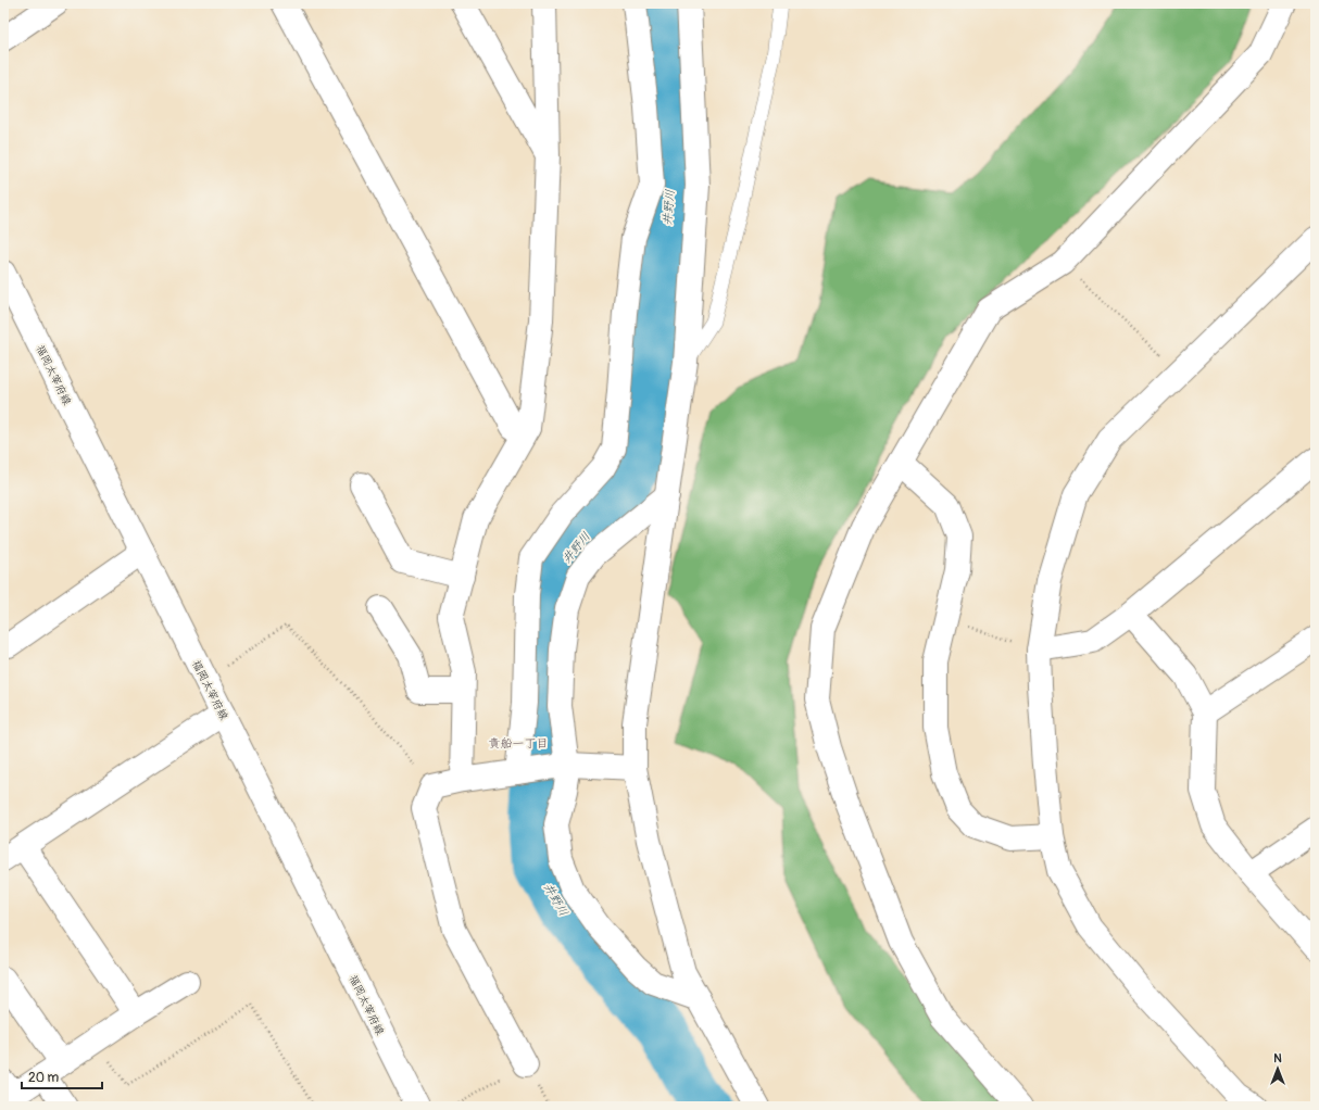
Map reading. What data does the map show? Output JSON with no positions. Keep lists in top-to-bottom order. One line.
{"streets":{"street":["福岡太宰府線"]},"districts":["貴船一丁目"],"water":["井野川"],"scale_bar":"20 m","north":"top"}
